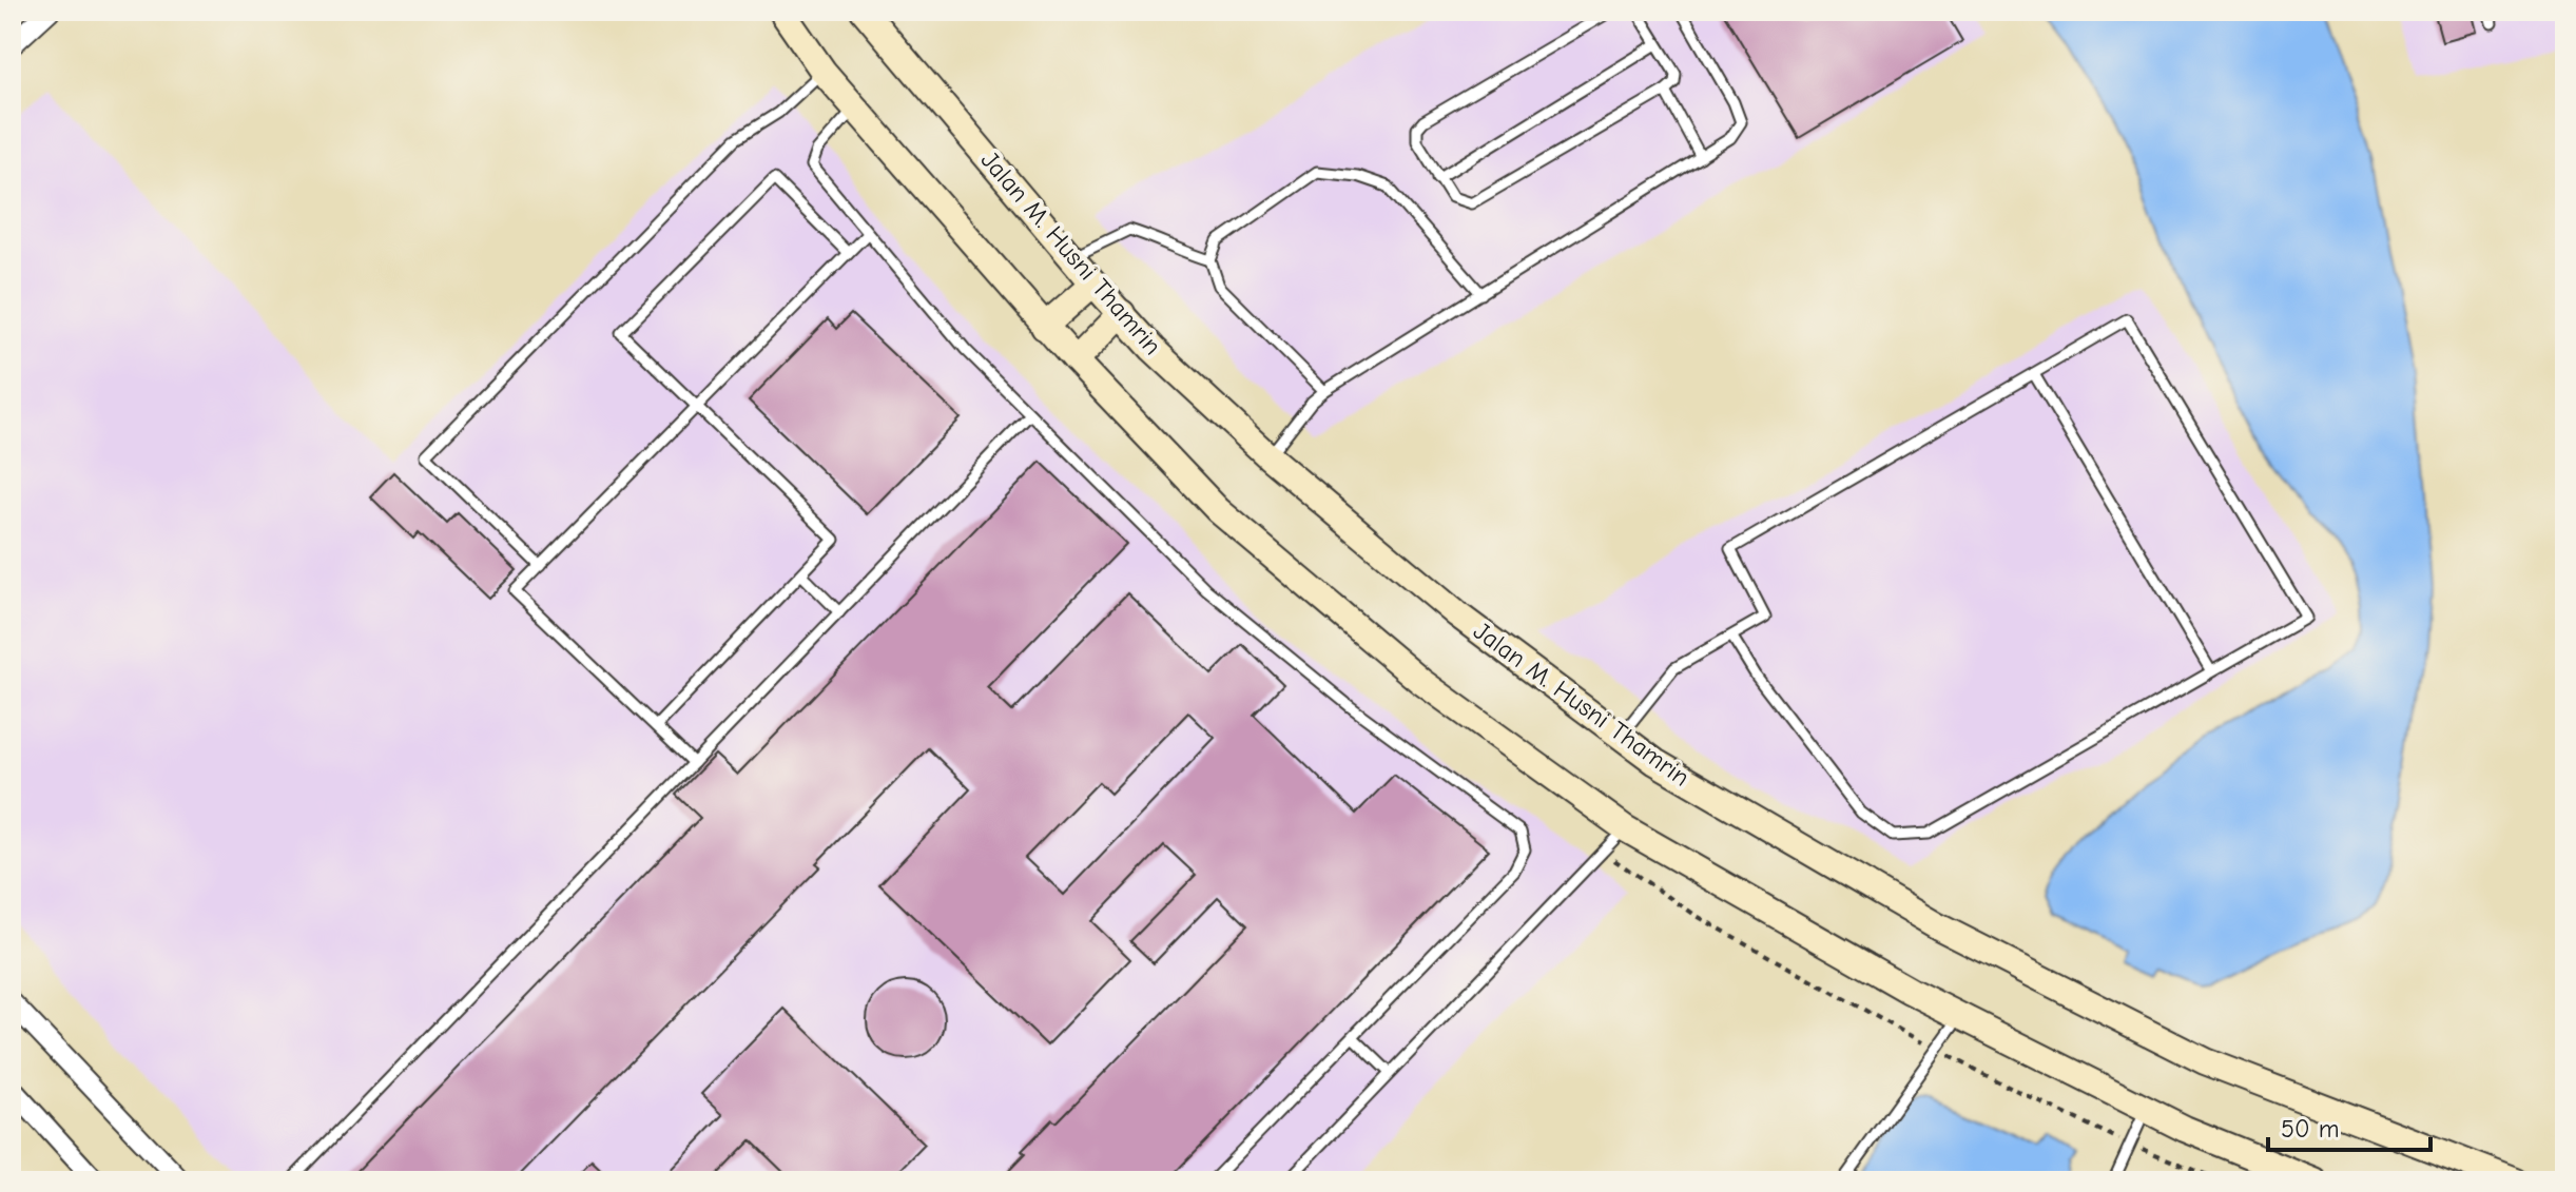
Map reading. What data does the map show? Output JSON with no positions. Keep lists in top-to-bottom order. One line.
{"streets":{"main road":["Jalan M. Husni Thamrin"]},"scale_bar":"50 m"}
